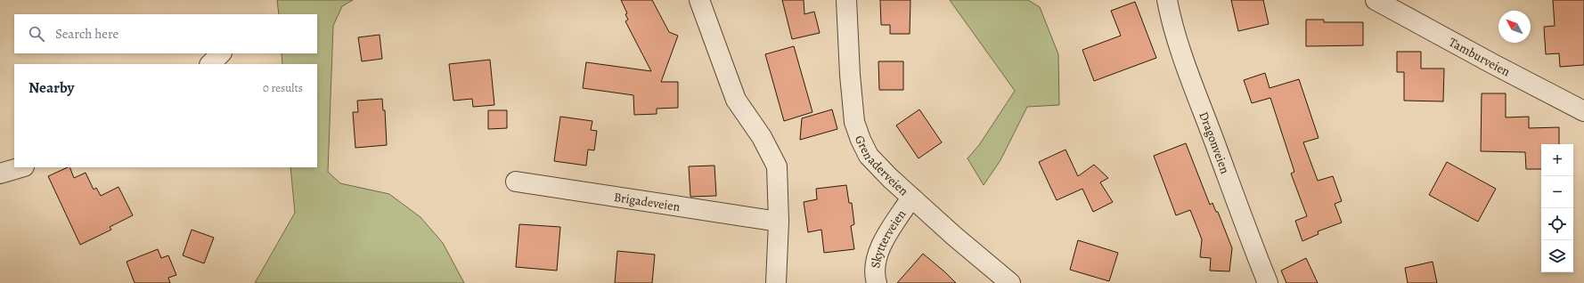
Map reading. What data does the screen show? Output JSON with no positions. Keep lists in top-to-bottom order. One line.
{"streets":{"street":["Tamburveien","Dragonveien","Grenaderveien","Brigadeveien","Skytterveien"]},"crossings":[["Grenaderveien","Skytterveien"]],"north":"top left","page":{"search":"Search here","heading":["Nearby","0 results"],"map_buttons":["+","−"]}}
